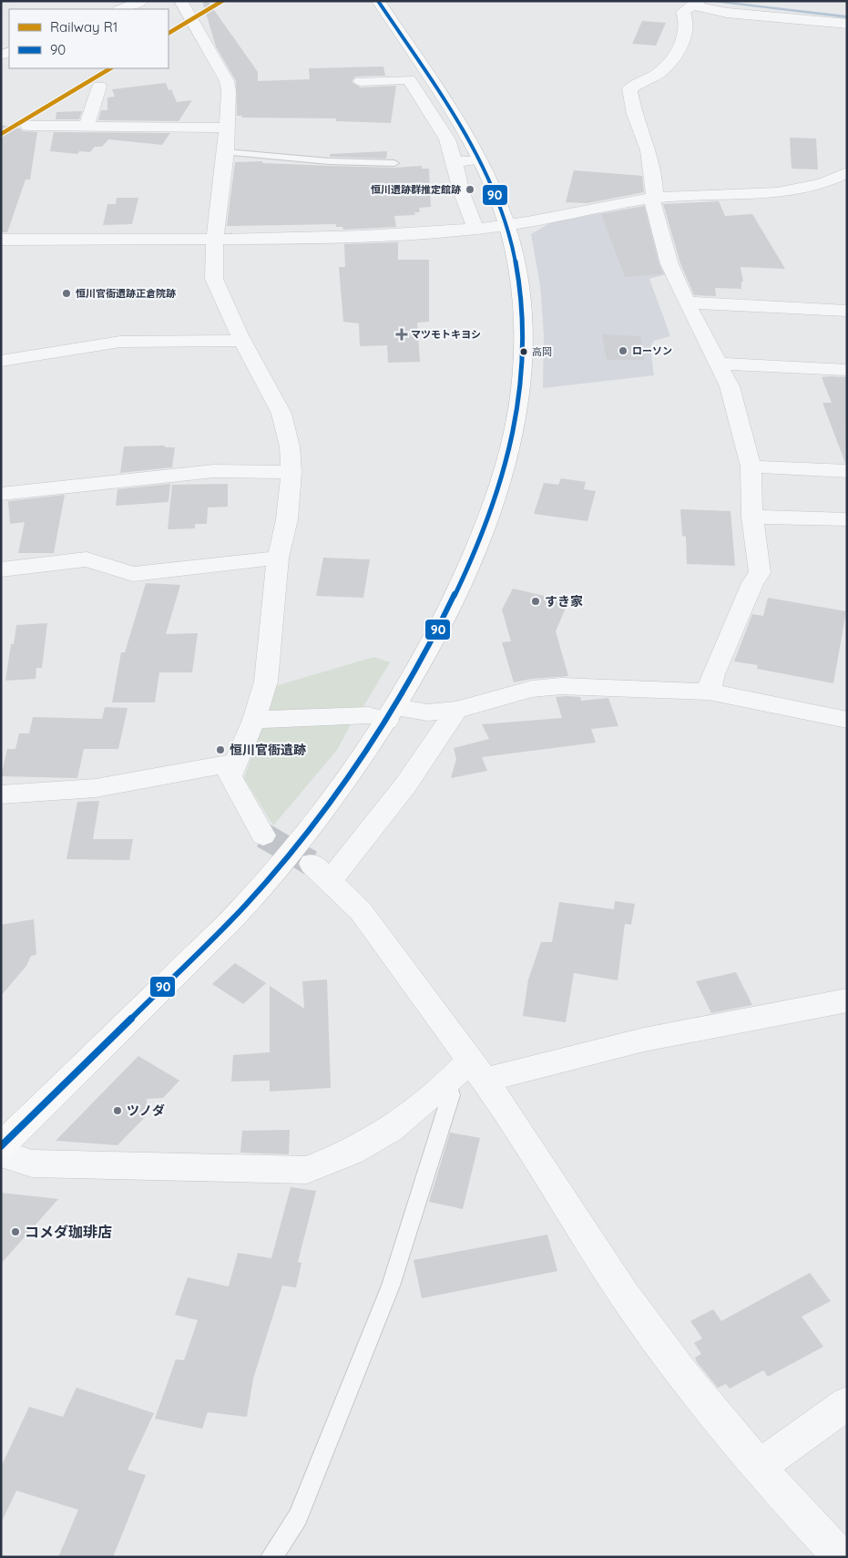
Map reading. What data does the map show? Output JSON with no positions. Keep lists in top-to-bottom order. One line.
{"places":{"other":["恒川遺跡群推定館跡","恒川官衙遺跡正倉院跡","ローソン","高岡","すき家","恒川官衙遺跡","ツノダ","コメダ珈琲店"],"health":["マツモトキヨシ"]},"lines":["rail line R1","transit line 90"],"legend":["Railway R1","90"]}
